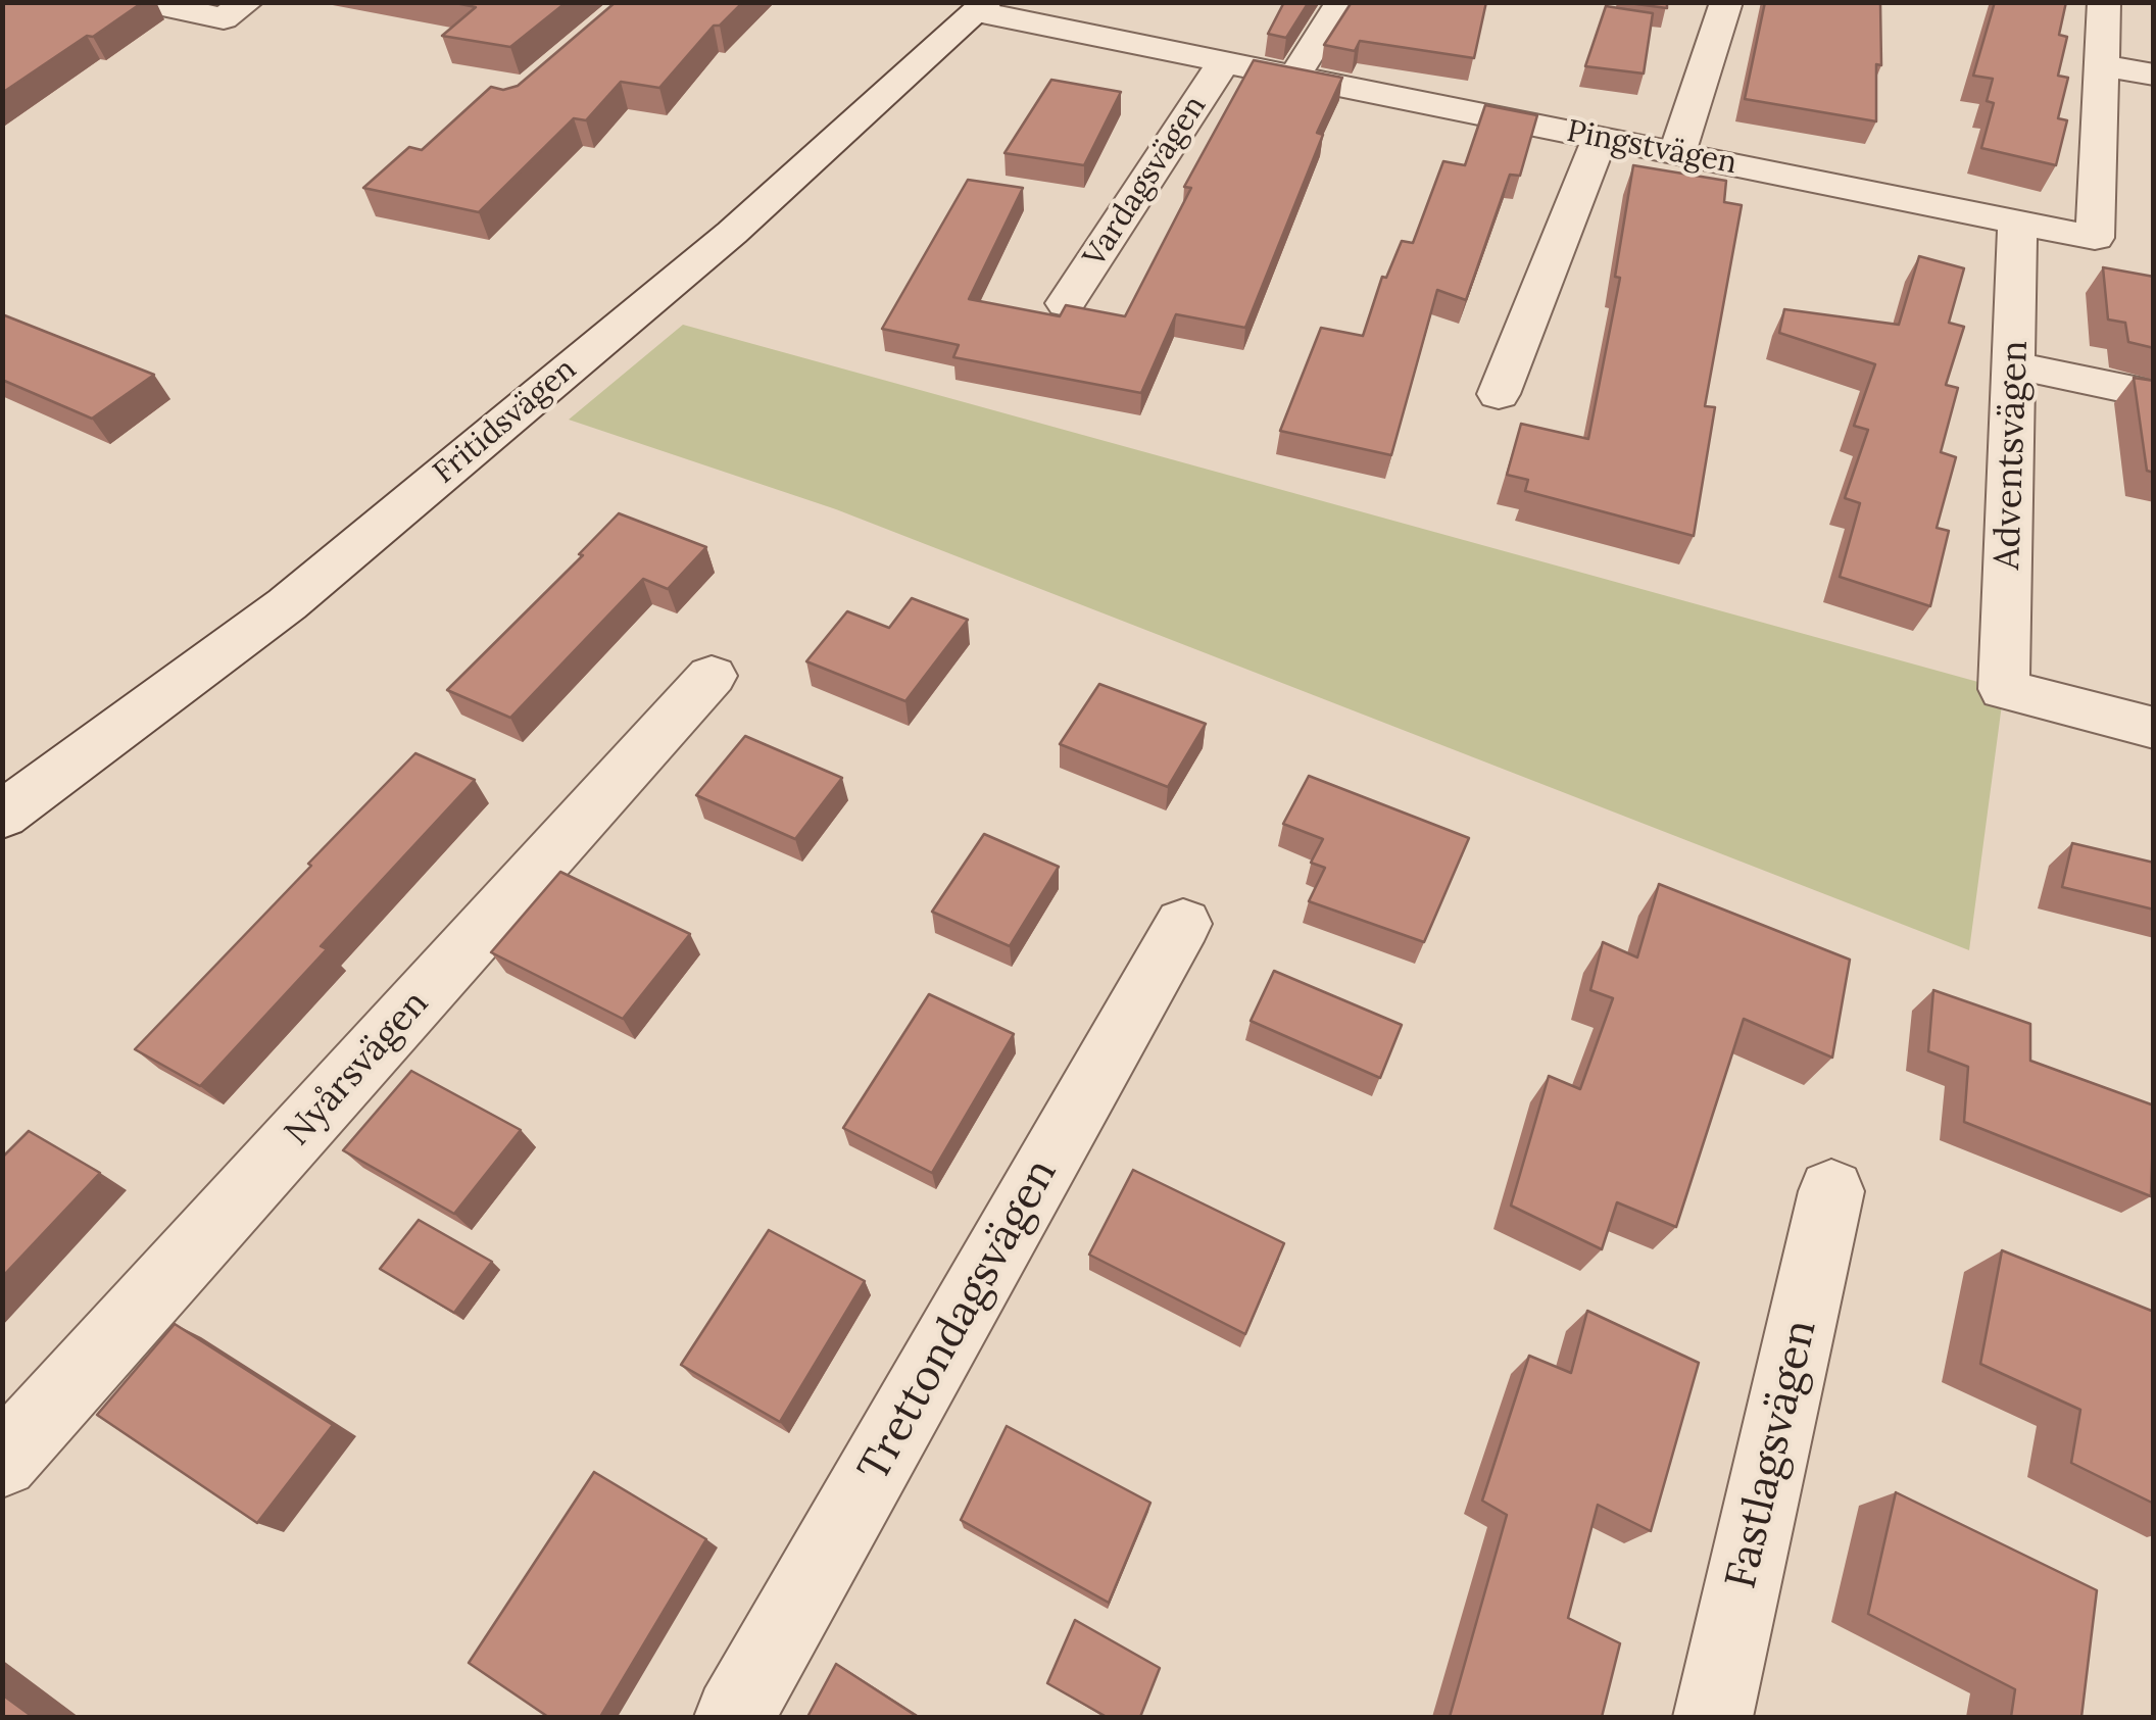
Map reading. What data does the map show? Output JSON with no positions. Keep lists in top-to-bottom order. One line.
{"streets":{"street":["Pingstvägen","Vardagsvägen","Fritidsvägen","Adventsvägen","Nyårsvägen","Trettondagsvägen","Fastlagsvägen"]},"crossings":[["Pingstvägen","Vardagsvägen"],["Pingstvägen","Fritidsvägen"],["Pingstvägen","Adventsvägen"]]}
